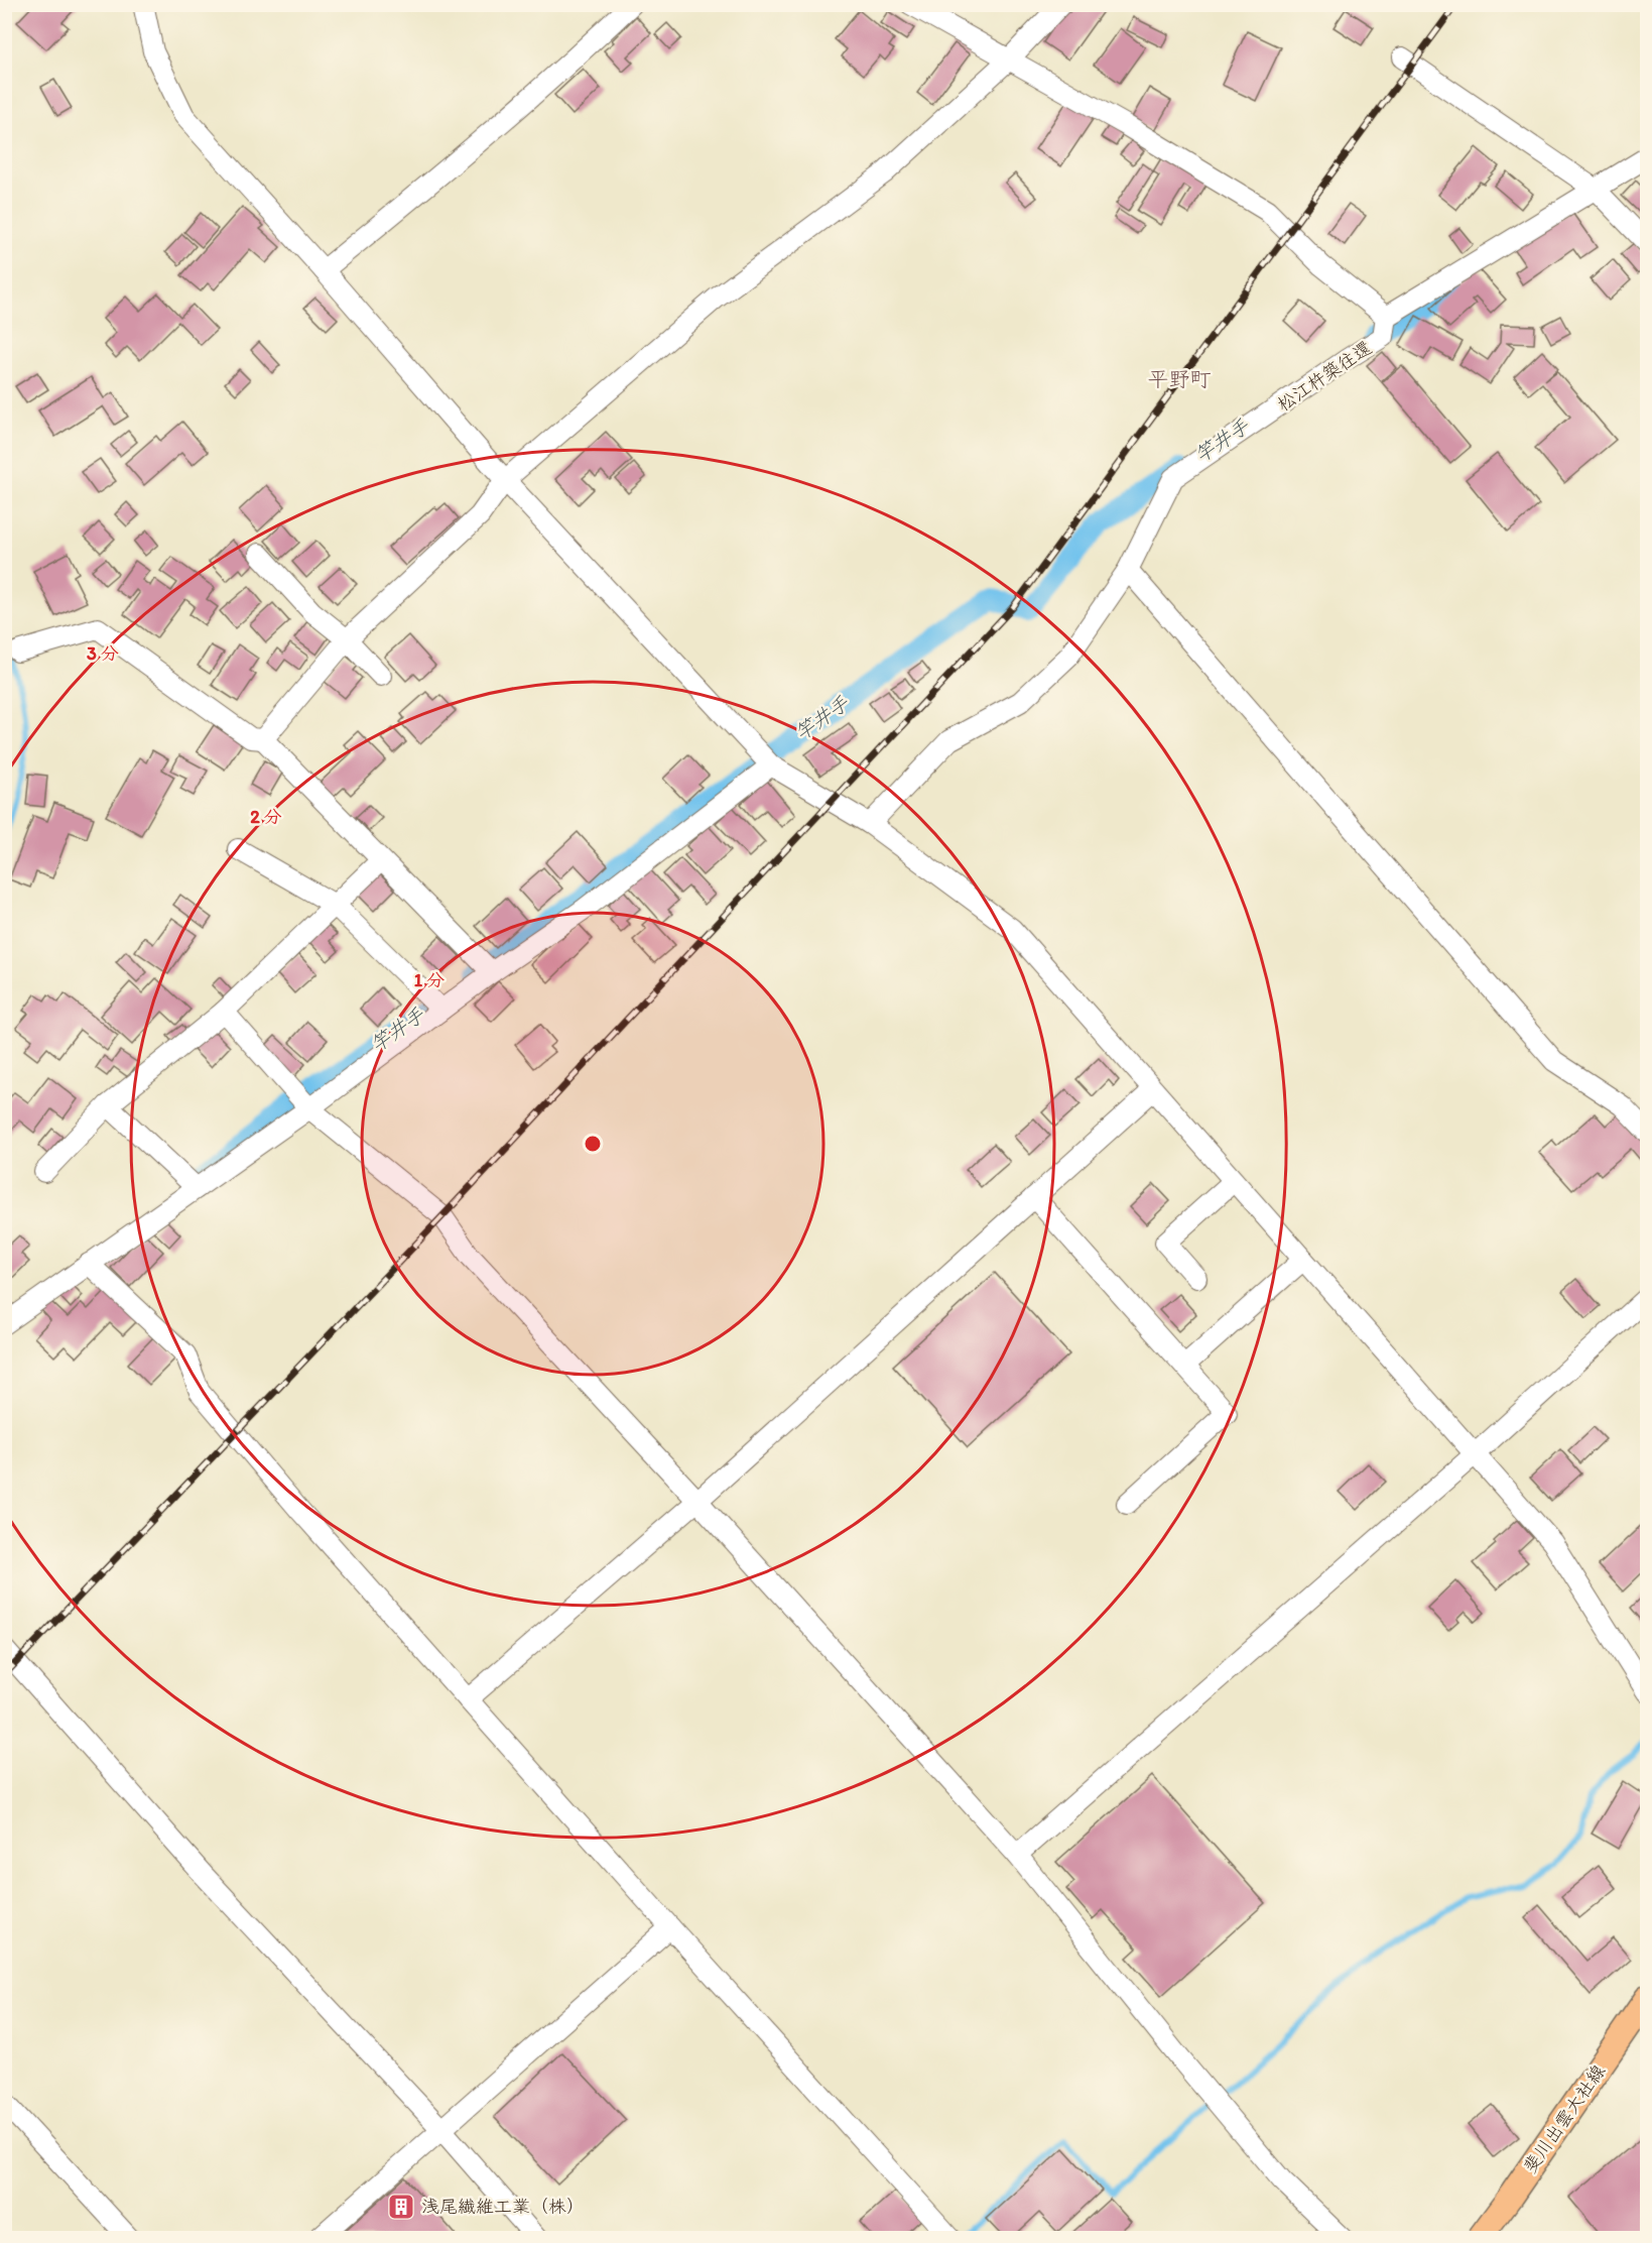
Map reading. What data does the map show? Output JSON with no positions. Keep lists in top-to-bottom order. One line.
{"streets":{"main road":["斐川出雲大社線"],"street":["松江杵築往還"]},"districts":["平野町"],"water":["竿井手"],"places":{"building":["浅尾繊維工業（株）"]},"rings":["3 分","2 分","1 分"]}
